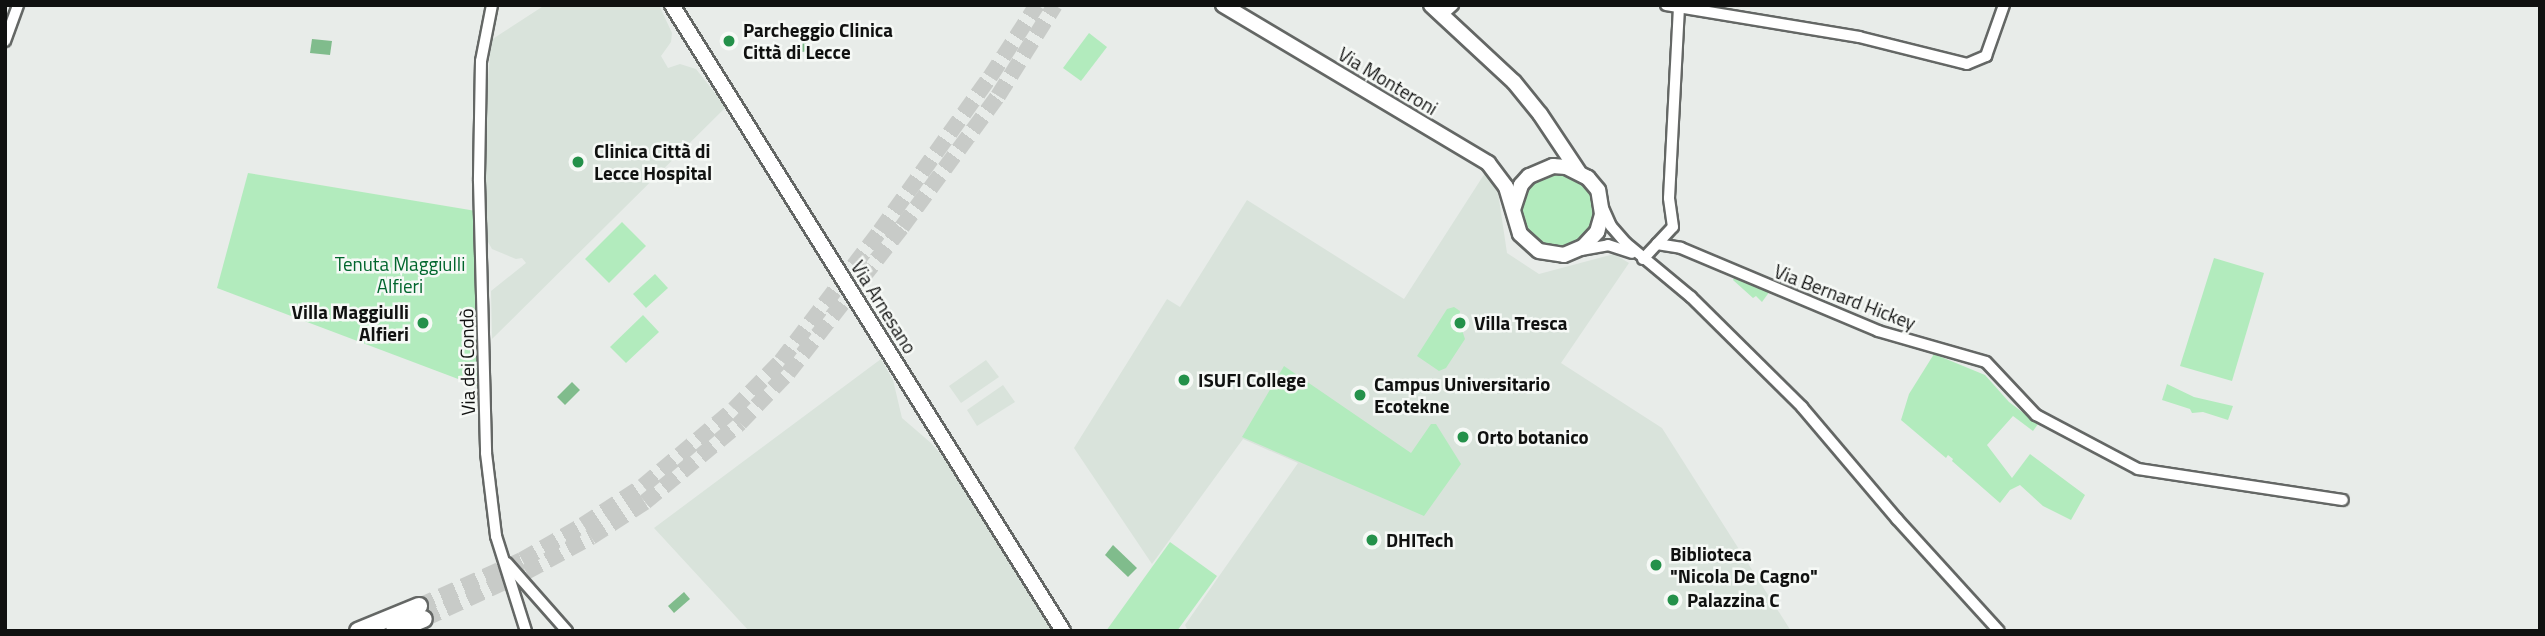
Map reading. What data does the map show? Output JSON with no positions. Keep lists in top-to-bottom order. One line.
{"streets":{"main road":["Via Monteroni","Via Arnesano"],"street":["Via Bernard Hickey","Via dei Condò"]},"parks":["Tenuta Maggiulli Alfieri"],"places":["Parcheggio Clinica Città di Lecce","Clinica Città di Lecce Hospital","Villa Maggiulli Alfieri","Villa Tresca","ISUFI College","Campus Universitario Ecotekne","Orto botanico","DHITech","Biblioteca \"Nicola De Cagno\"","Palazzina C"]}
